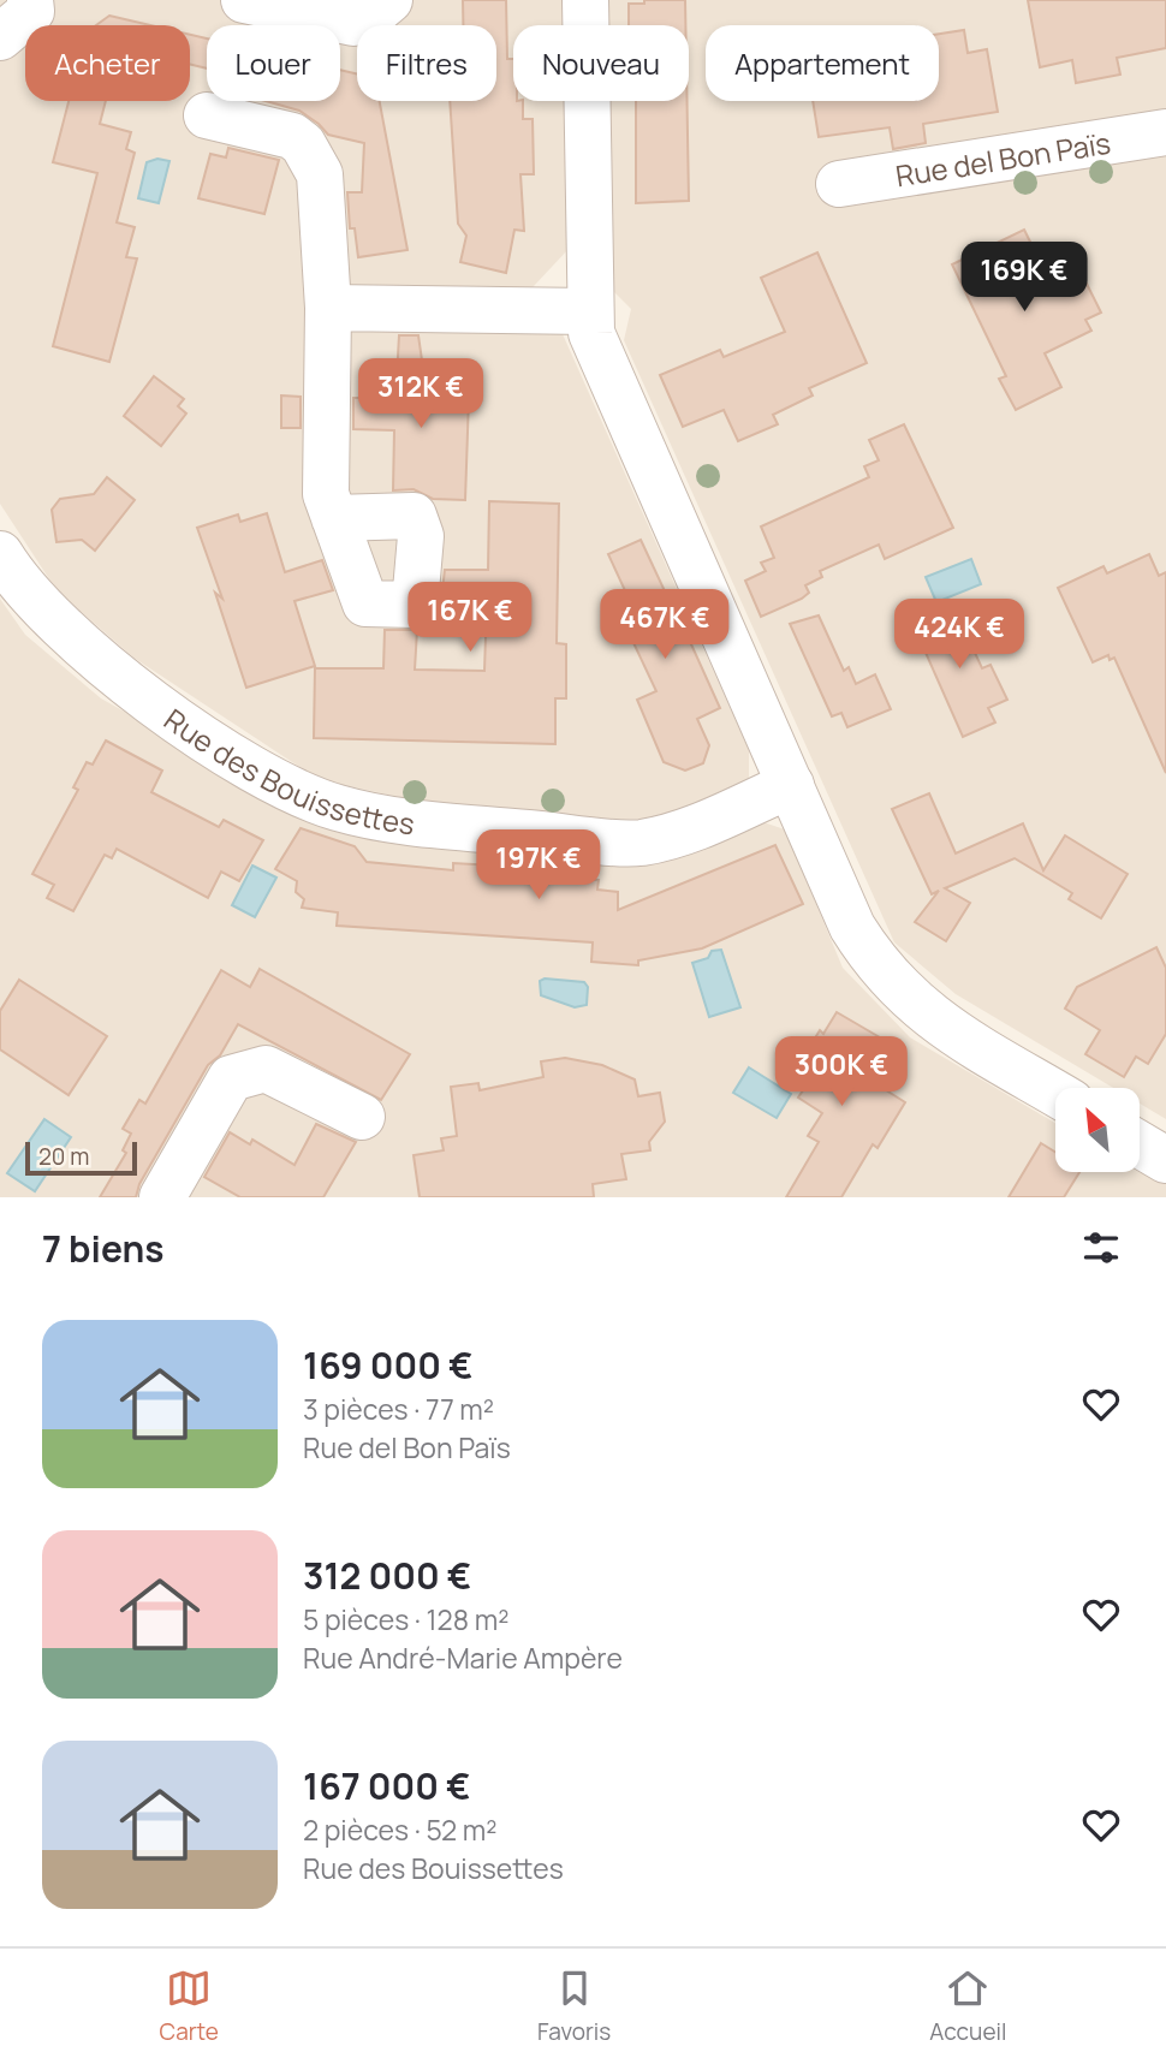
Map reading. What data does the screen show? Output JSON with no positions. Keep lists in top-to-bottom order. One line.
{"streets":{"street":["Rue del Bon Païs","Rue des Bouissettes"]},"scale_bar":"20 m","north":"top left","page":{"chip":["Acheter","Louer","Filtres","Nouveau","Appartement"],"price":["169K €","312K €","167K €","467K €","424K €","197K €","300K €"],"scale":"20 m","heading":"7 biens","list":[{"name":"169 000 €","note":"3 pièces · 77 m² · Rue del Bon Païs"},{"name":"312 000 €","note":"5 pièces · 128 m² · Rue André-Marie Ampère"},{"name":"167 000 €","note":"2 pièces · 52 m² · Rue des Bouissettes"}],"tabs":["Carte","Favoris","Accueil"]}}
